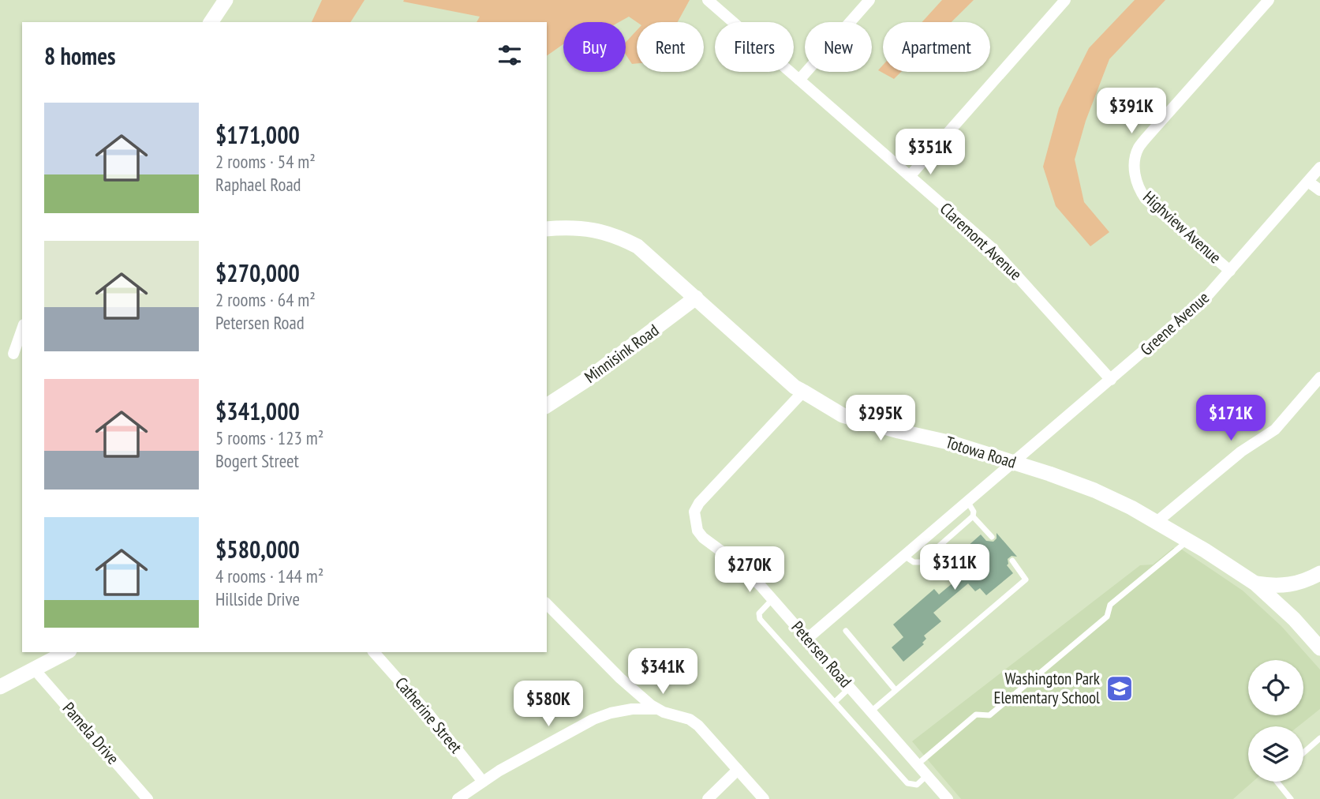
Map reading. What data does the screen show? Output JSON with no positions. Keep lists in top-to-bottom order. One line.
{"streets":{"main road":["Minnisink Road","Totowa Road"],"street":["Highview Avenue","Claremont Avenue","Greene Avenue","Petersen Road","Catherine Street","Pamela Drive"]},"crossings":[["Highview Avenue","Greene Avenue"],["Claremont Avenue","Greene Avenue"],["Greene Avenue","Totowa Road"],["Greene Avenue","Petersen Road"],["Minnisink Road","Totowa Road"],["Totowa Road","Petersen Road"]],"places":{"school or university":["Washington Park Elementary School"]},"page":{"chip":["Buy","Rent","Filters","New","Apartment"],"heading":"8 homes","price":["$391K","$351K","$295K","$171K","$311K","$270K","$341K","$580K"],"list":[{"name":"$171,000","note":"2 rooms · 54 m² · Raphael Road"},{"name":"$270,000","note":"2 rooms · 64 m² · Petersen Road"},{"name":"$341,000","note":"5 rooms · 123 m² · Bogert Street"},{"name":"$580,000","note":"4 rooms · 144 m² · Hillside Drive"}]}}
